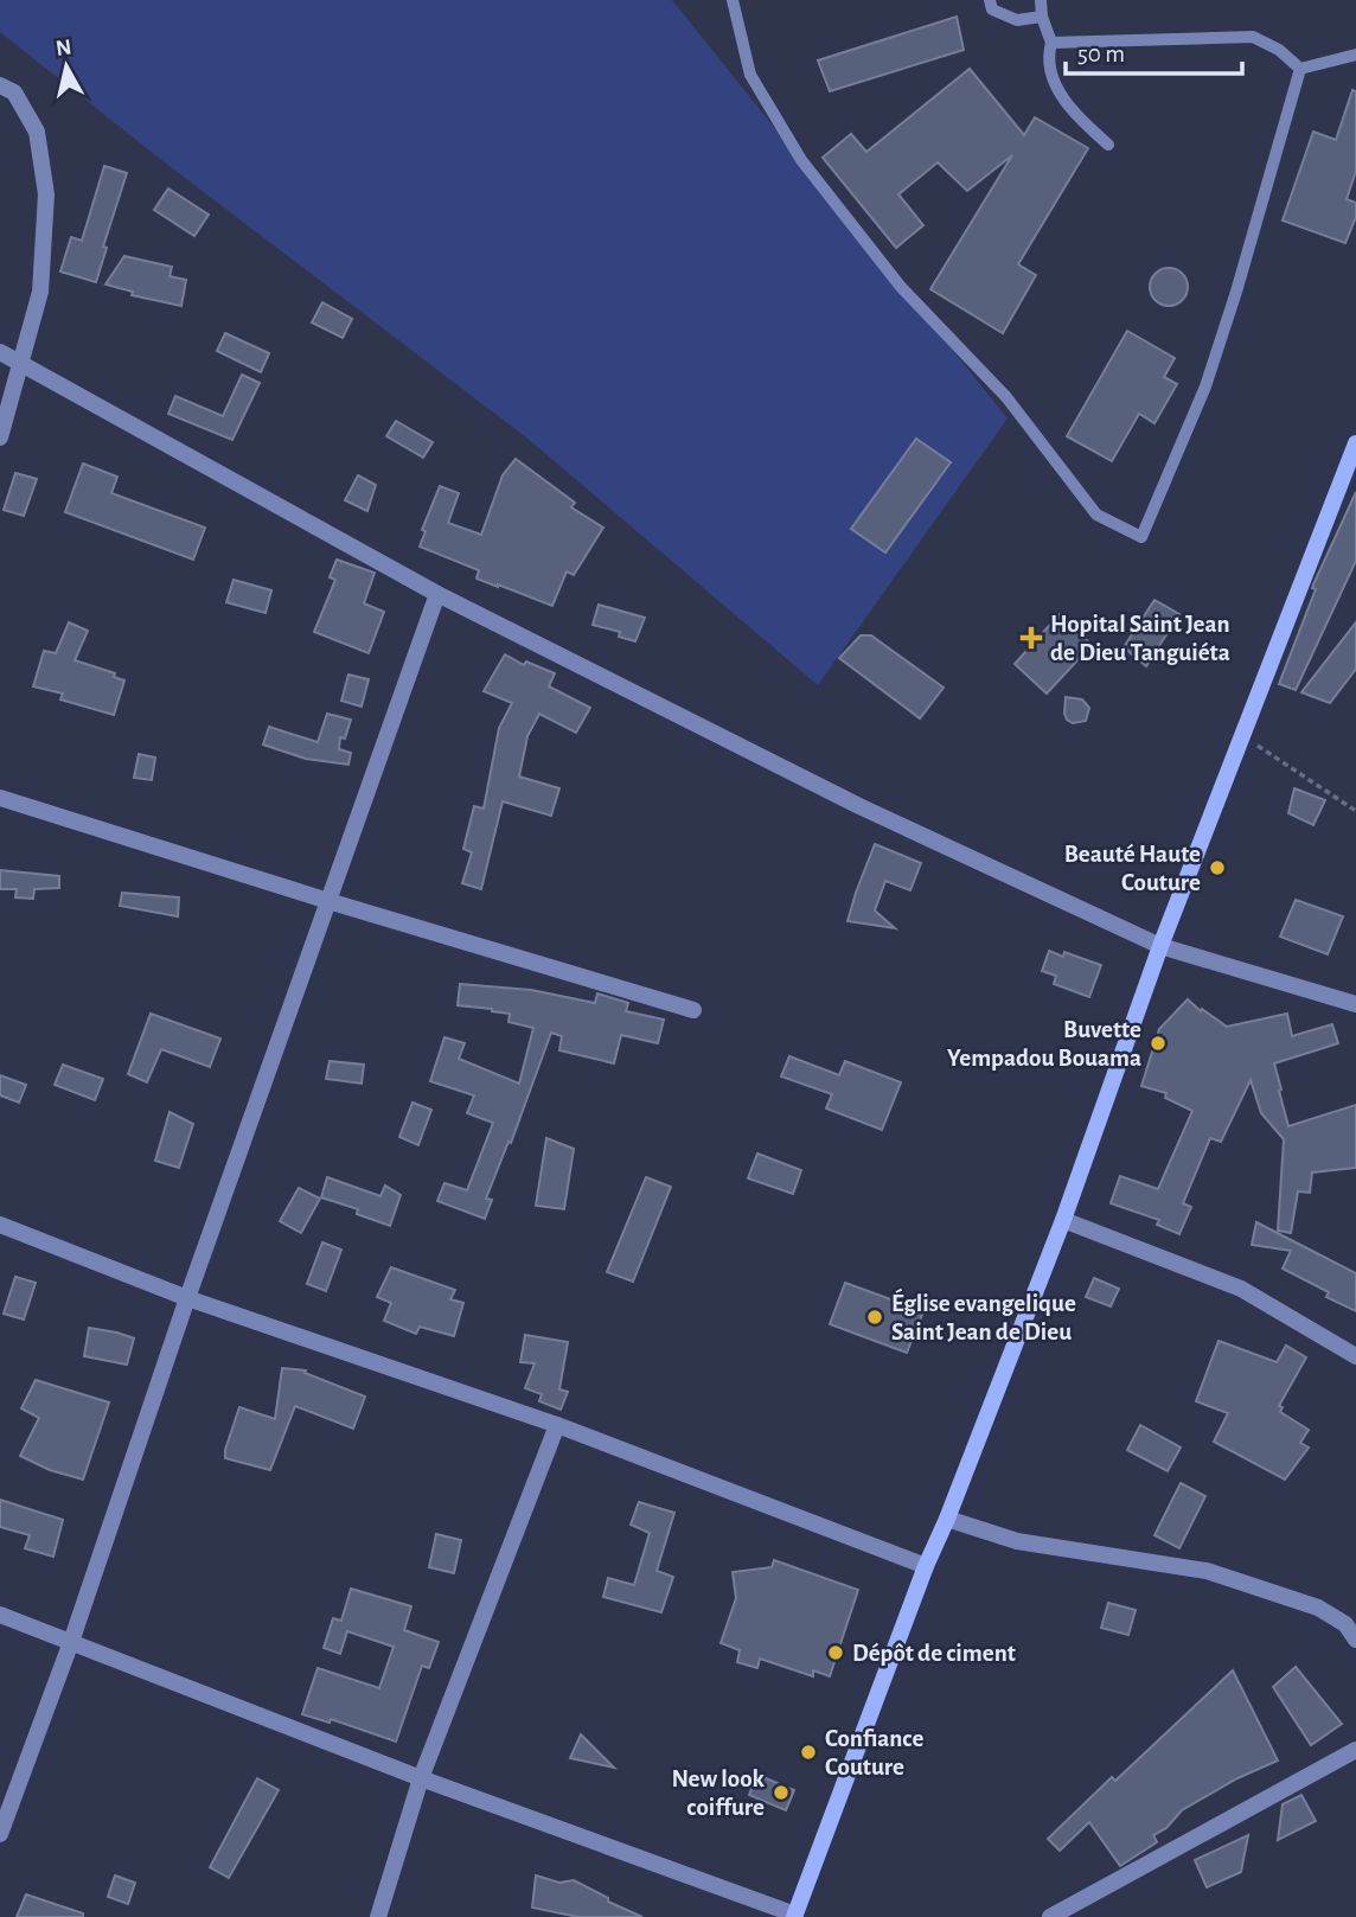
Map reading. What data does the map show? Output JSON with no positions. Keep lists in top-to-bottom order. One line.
{"places":{"health":["Hopital Saint Jean de Dieu Tanguiéta"],"other":["Beauté Haute Couture","Buvette Yempadou Bouama","Église evangelique Saint Jean de Dieu","Dépôt de ciment","Confiance Couture","New look coiffure"]},"scale_bar":"50 m","north":"top"}
